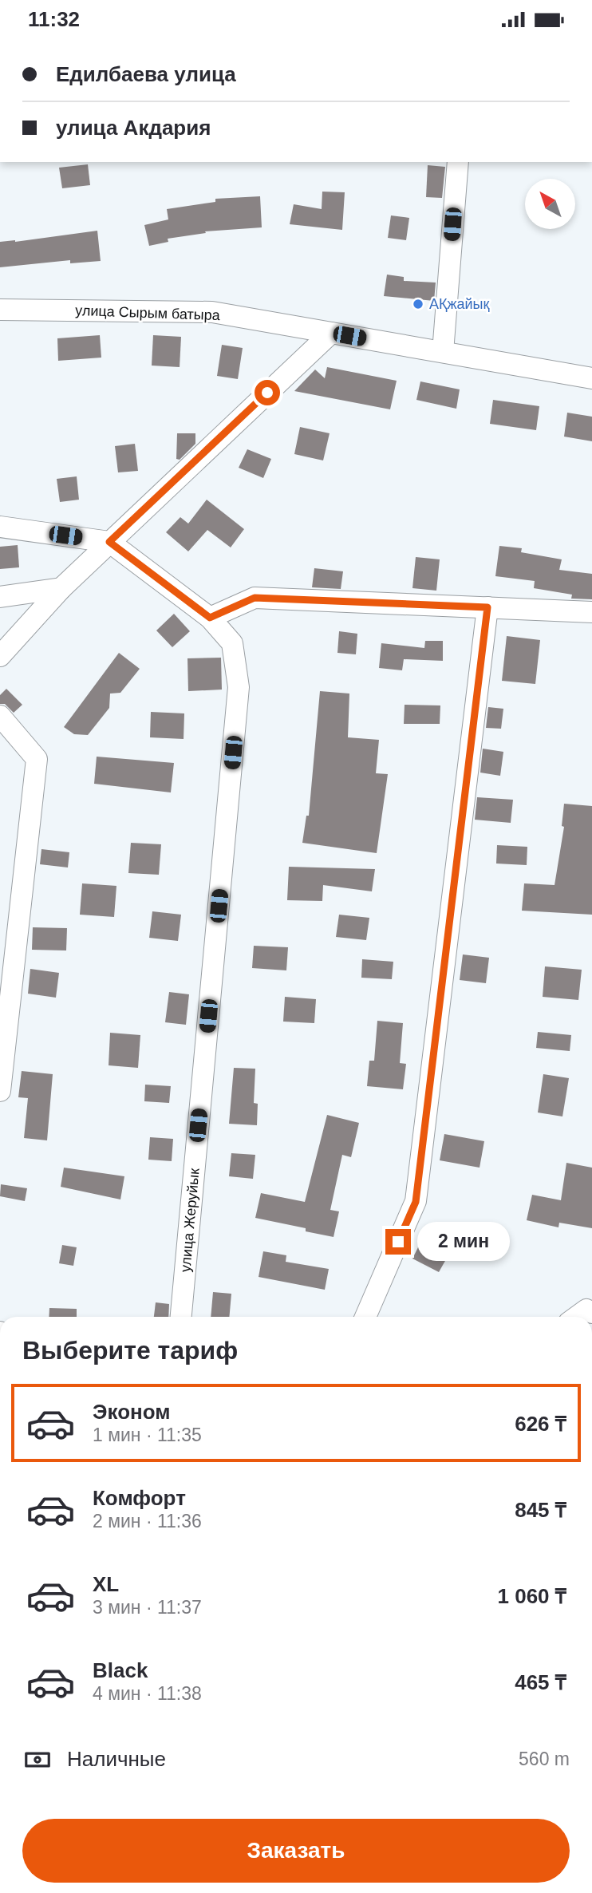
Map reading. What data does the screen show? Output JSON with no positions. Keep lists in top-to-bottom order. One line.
{"streets":{"street":["улица Сырым батыра","улица Жеруйык"]},"places":["АҚжайық"],"north":"top left","page":{"status":"11:32","banner":["Едилбаева улица","улица Акдария"],"bubble":"2 мин","heading":"Выберите тариф","list":[{"name":"Эконом","note":"1 мин · 11:35","value":"626 ₸"},{"name":"Комфорт","note":"2 мин · 11:36","value":"845 ₸"},{"name":"XL","note":"3 мин · 11:37","value":"1 060 ₸"},{"name":"Black","note":"4 мин · 11:38","value":"465 ₸"}],"pay":["Наличные","560 m"],"buttons":"Заказать"}}
